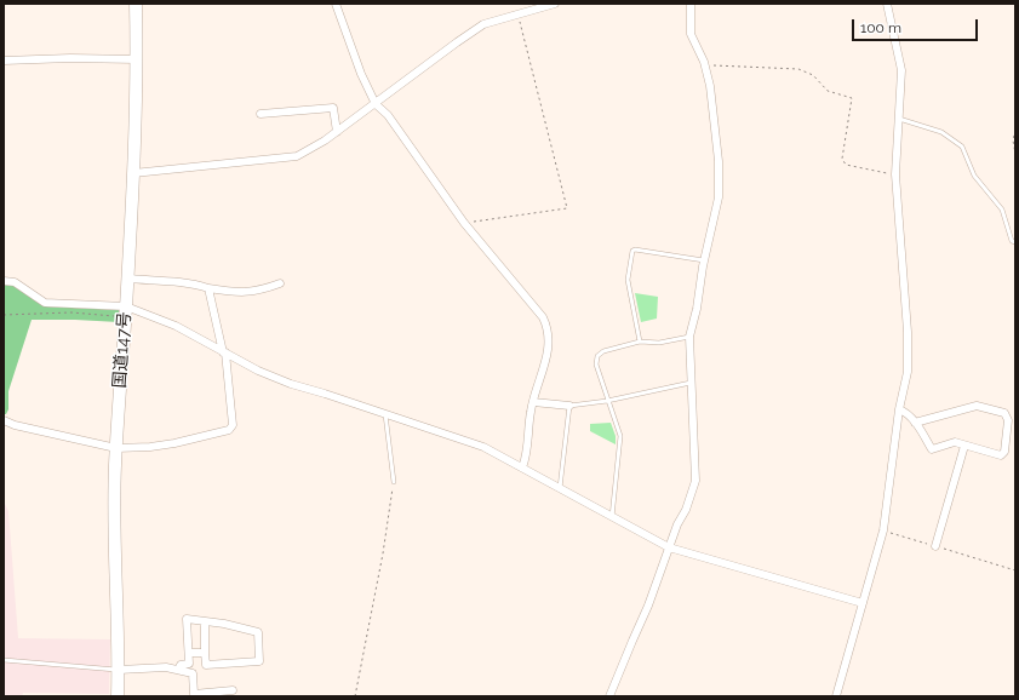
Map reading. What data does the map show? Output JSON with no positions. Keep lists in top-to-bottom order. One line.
{"streets":{"highway":["国道147号"]},"scale_bar":"100 m"}
